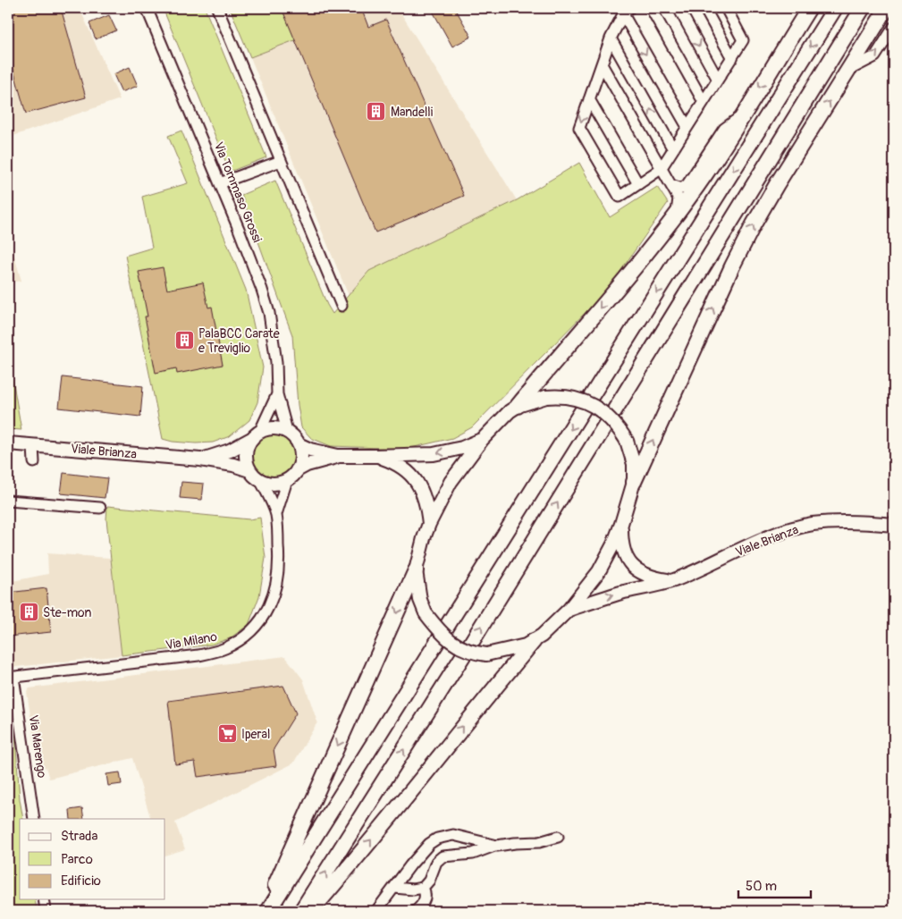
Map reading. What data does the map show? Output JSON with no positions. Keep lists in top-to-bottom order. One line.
{"streets":{"main road":["Viale Brianza"],"street":["Via Tommaso Grossi","Via Milano","Via Marengo"]},"crossings":[["Via Tommaso Grossi","Viale Brianza"],["Via Tommaso Grossi","Via Milano"],["Viale Brianza","Via Milano"],["Via Milano","Via Marengo"]],"places":{"building":["Mandelli","PalaBCC Carate e Treviglio","Ste-mon"],"supermarket":["Iperal"]},"legend":["Strada","Parco","Edificio"],"scale_bar":"50 m"}
